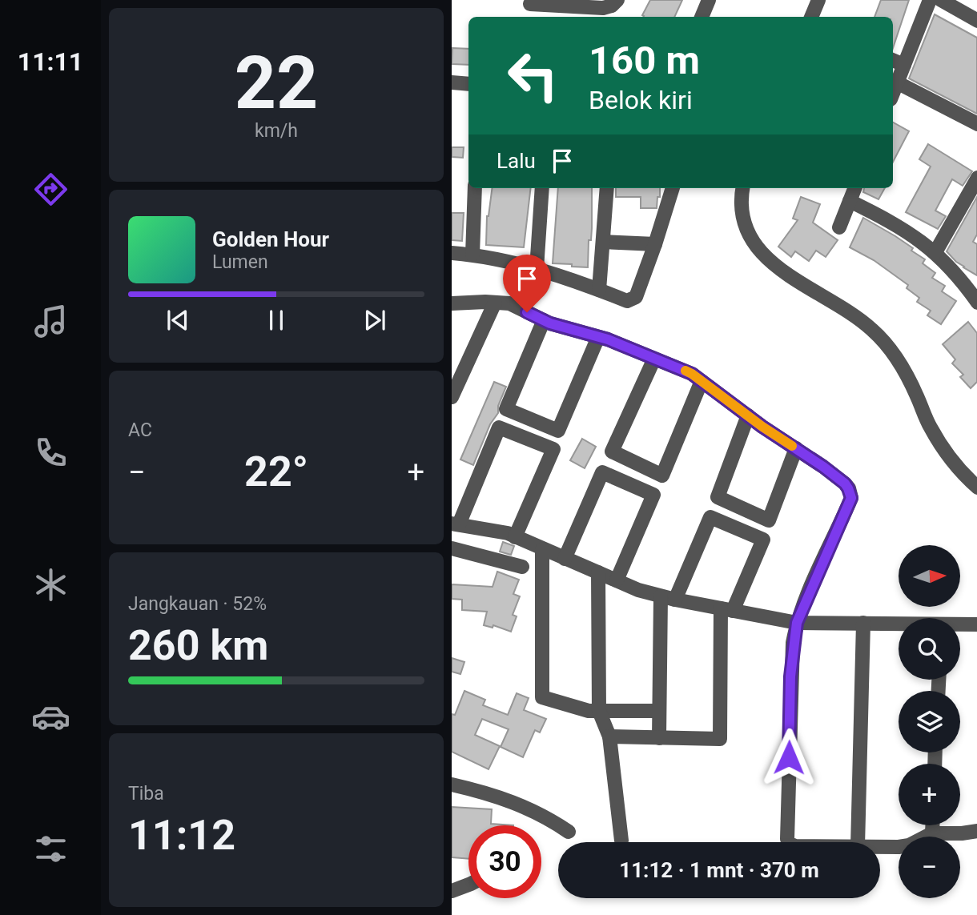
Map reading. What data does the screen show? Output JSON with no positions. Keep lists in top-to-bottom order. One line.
{"north":"right","page":{"tabs":"11:11","tile":[["22","km/h"],"AC",["Jangkauan · 52%","260 km"],["Tiba","11:12"]],"turn":["160 m","Belok kiri"],"then":"Lalu","song":["Golden Hour","Lumen"],"heat":["−","22°","+"],"map_buttons":["+","−"],"limit":"30","trip":"11:12 · 1 mnt · 370 m"}}
